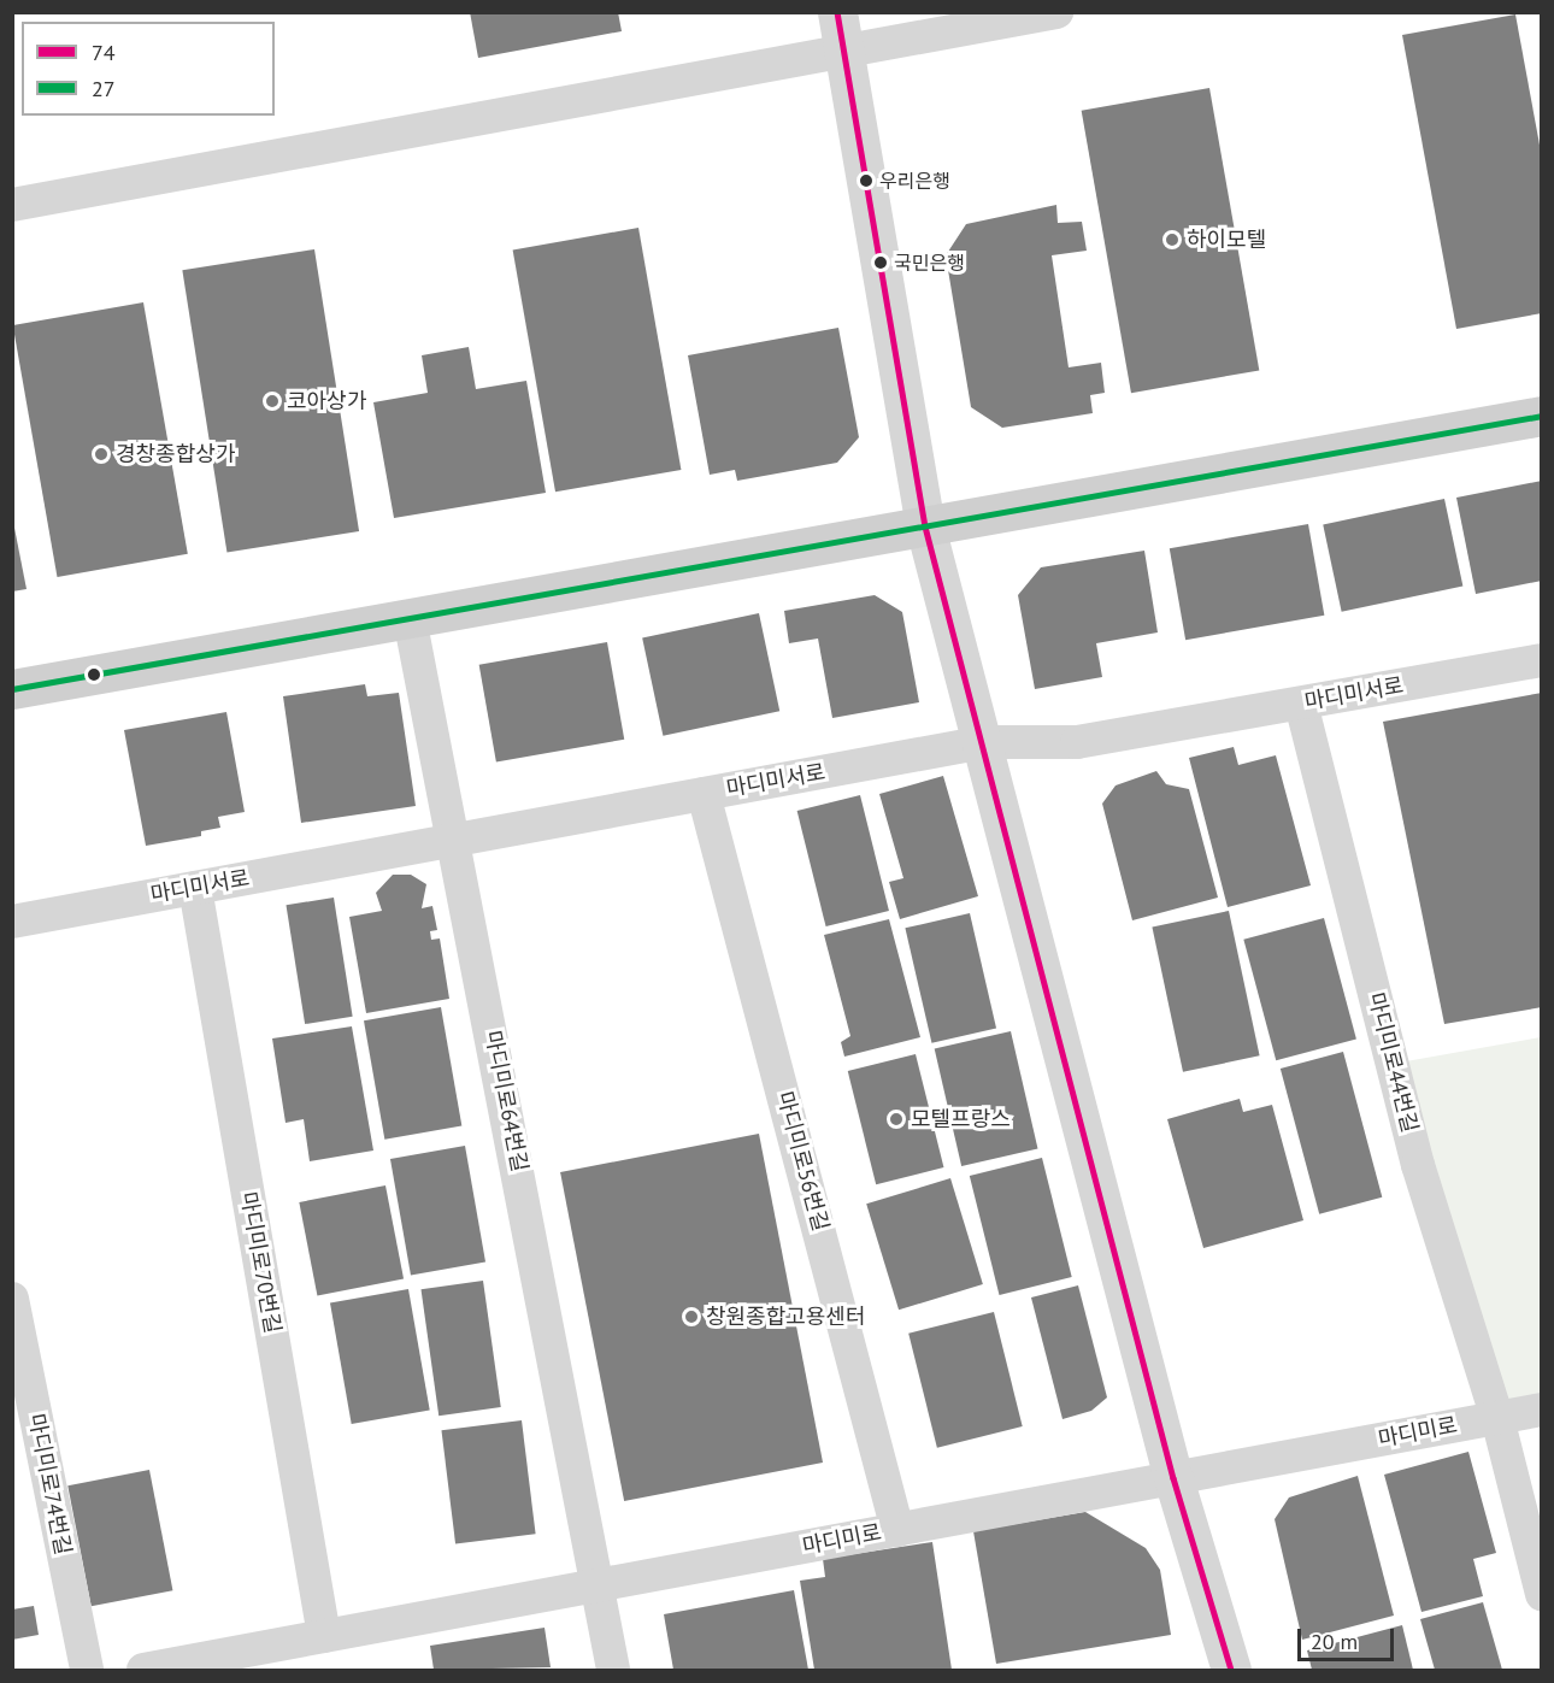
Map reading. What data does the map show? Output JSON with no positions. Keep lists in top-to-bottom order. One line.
{"streets":{"street":["마디미서로","마디미로44번길","마디미로64번길","마디미로56번길","마디미로70번길","마디미로","마디미로74번길"]},"crossings":[["마디미서로","마디미로44번길"],["마디미서로","마디미로64번길"],["마디미서로","마디미로56번길"],["마디미서로","마디미로70번길"],["마디미로44번길","마디미로"],["마디미로64번길","마디미로"],["마디미로56번길","마디미로"],["마디미로70번길","마디미로"]],"places":["우리은행","하이모텔","국민은행","코아상가","경창종합상가","모텔프랑스","창원종합고용센터"],"lines":["transit line 74","transit line 27"],"legend":["74","27"],"scale_bar":"20 m"}
